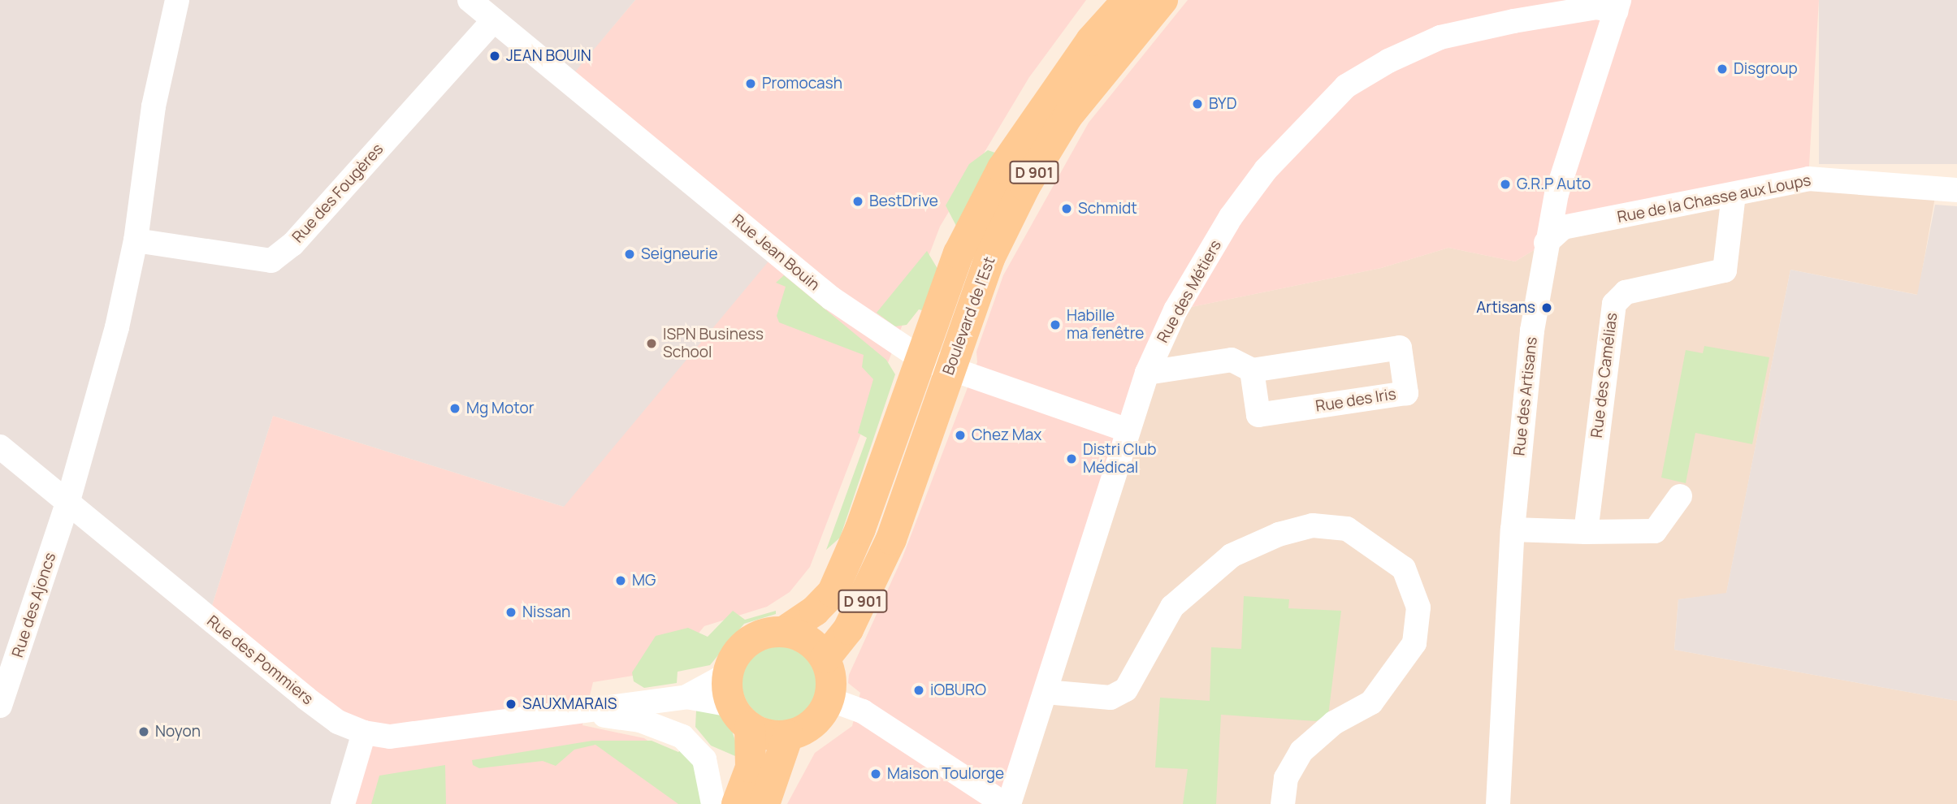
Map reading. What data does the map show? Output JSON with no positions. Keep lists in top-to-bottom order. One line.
{"streets":{"main road":["D 901","Boulevard de l'Est"],"street":["Rue des Fougères","Rue de la Chasse aux Loups","Rue Jean Bouin","Rue des Métiers","Rue des Camélias","Rue des Artisans","Rue des Iris","Rue des Ajoncs","Rue des Pommiers"]},"crossings":[["Rue des Fougères","Rue Jean Bouin"],["Rue de la Chasse aux Loups","Rue des Camélias"],["Rue de la Chasse aux Loups","Rue des Artisans"],["Rue Jean Bouin","Rue des Métiers"],["Rue Jean Bouin","Boulevard de l'Est"],["Rue des Métiers","Rue des Artisans"],["Rue des Métiers","Rue des Iris"],["Boulevard de l'Est","Rue des Pommiers"],["Rue des Ajoncs","Rue des Pommiers"]],"places":["JEAN BOUIN","Disgroup","Promocash","BYD","G.R.P Auto","BestDrive","Schmidt","Seigneurie","Artisans","Habille ma fenêtre","ISPN Business School","Mg Motor","Chez Max","Distri Club Médical","MG","Nissan","iOBURO","SAUXMARAIS","Noyon","Maison Toulorge"]}
